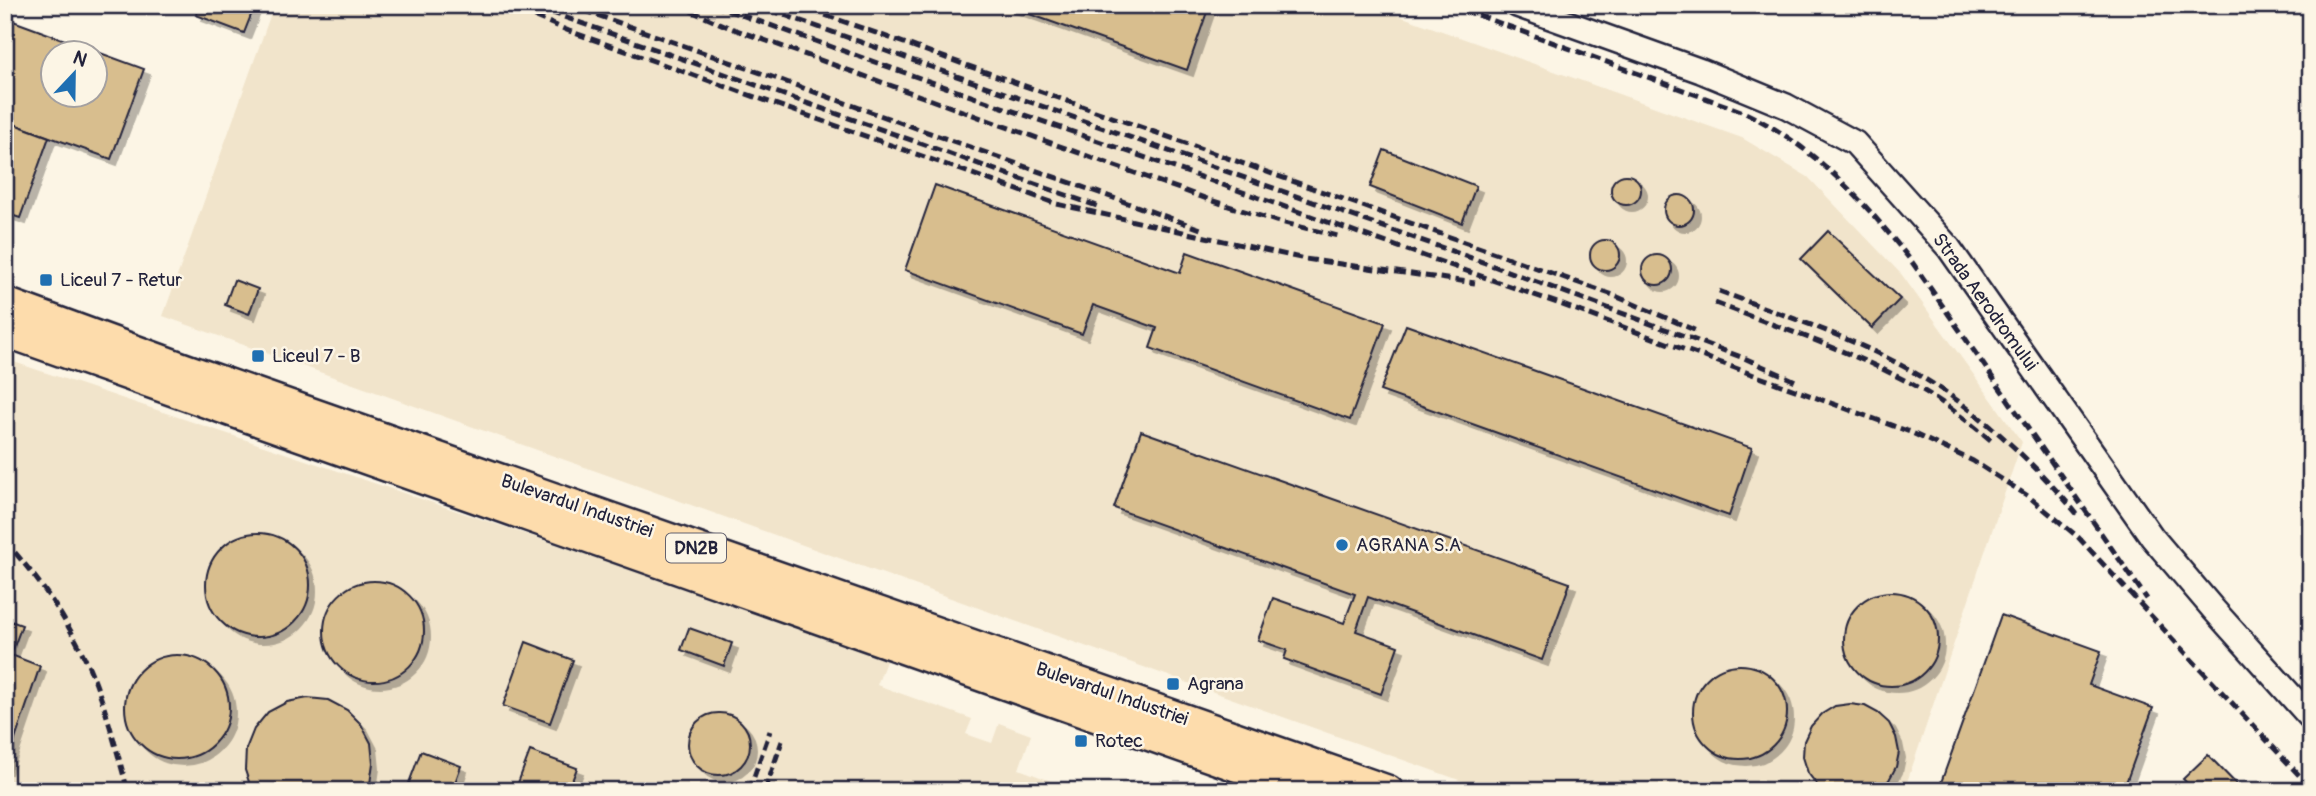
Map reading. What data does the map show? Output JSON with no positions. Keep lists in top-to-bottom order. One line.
{"streets":{"main road":["Bulevardul Industriei","DN2B"],"street":["Strada Aerodromului"]},"places":{"transit":["Liceul 7 - Retur","Liceul 7 - B","Agrana","Rotec"],"other":["AGRANA S.A"]},"north":"top"}
